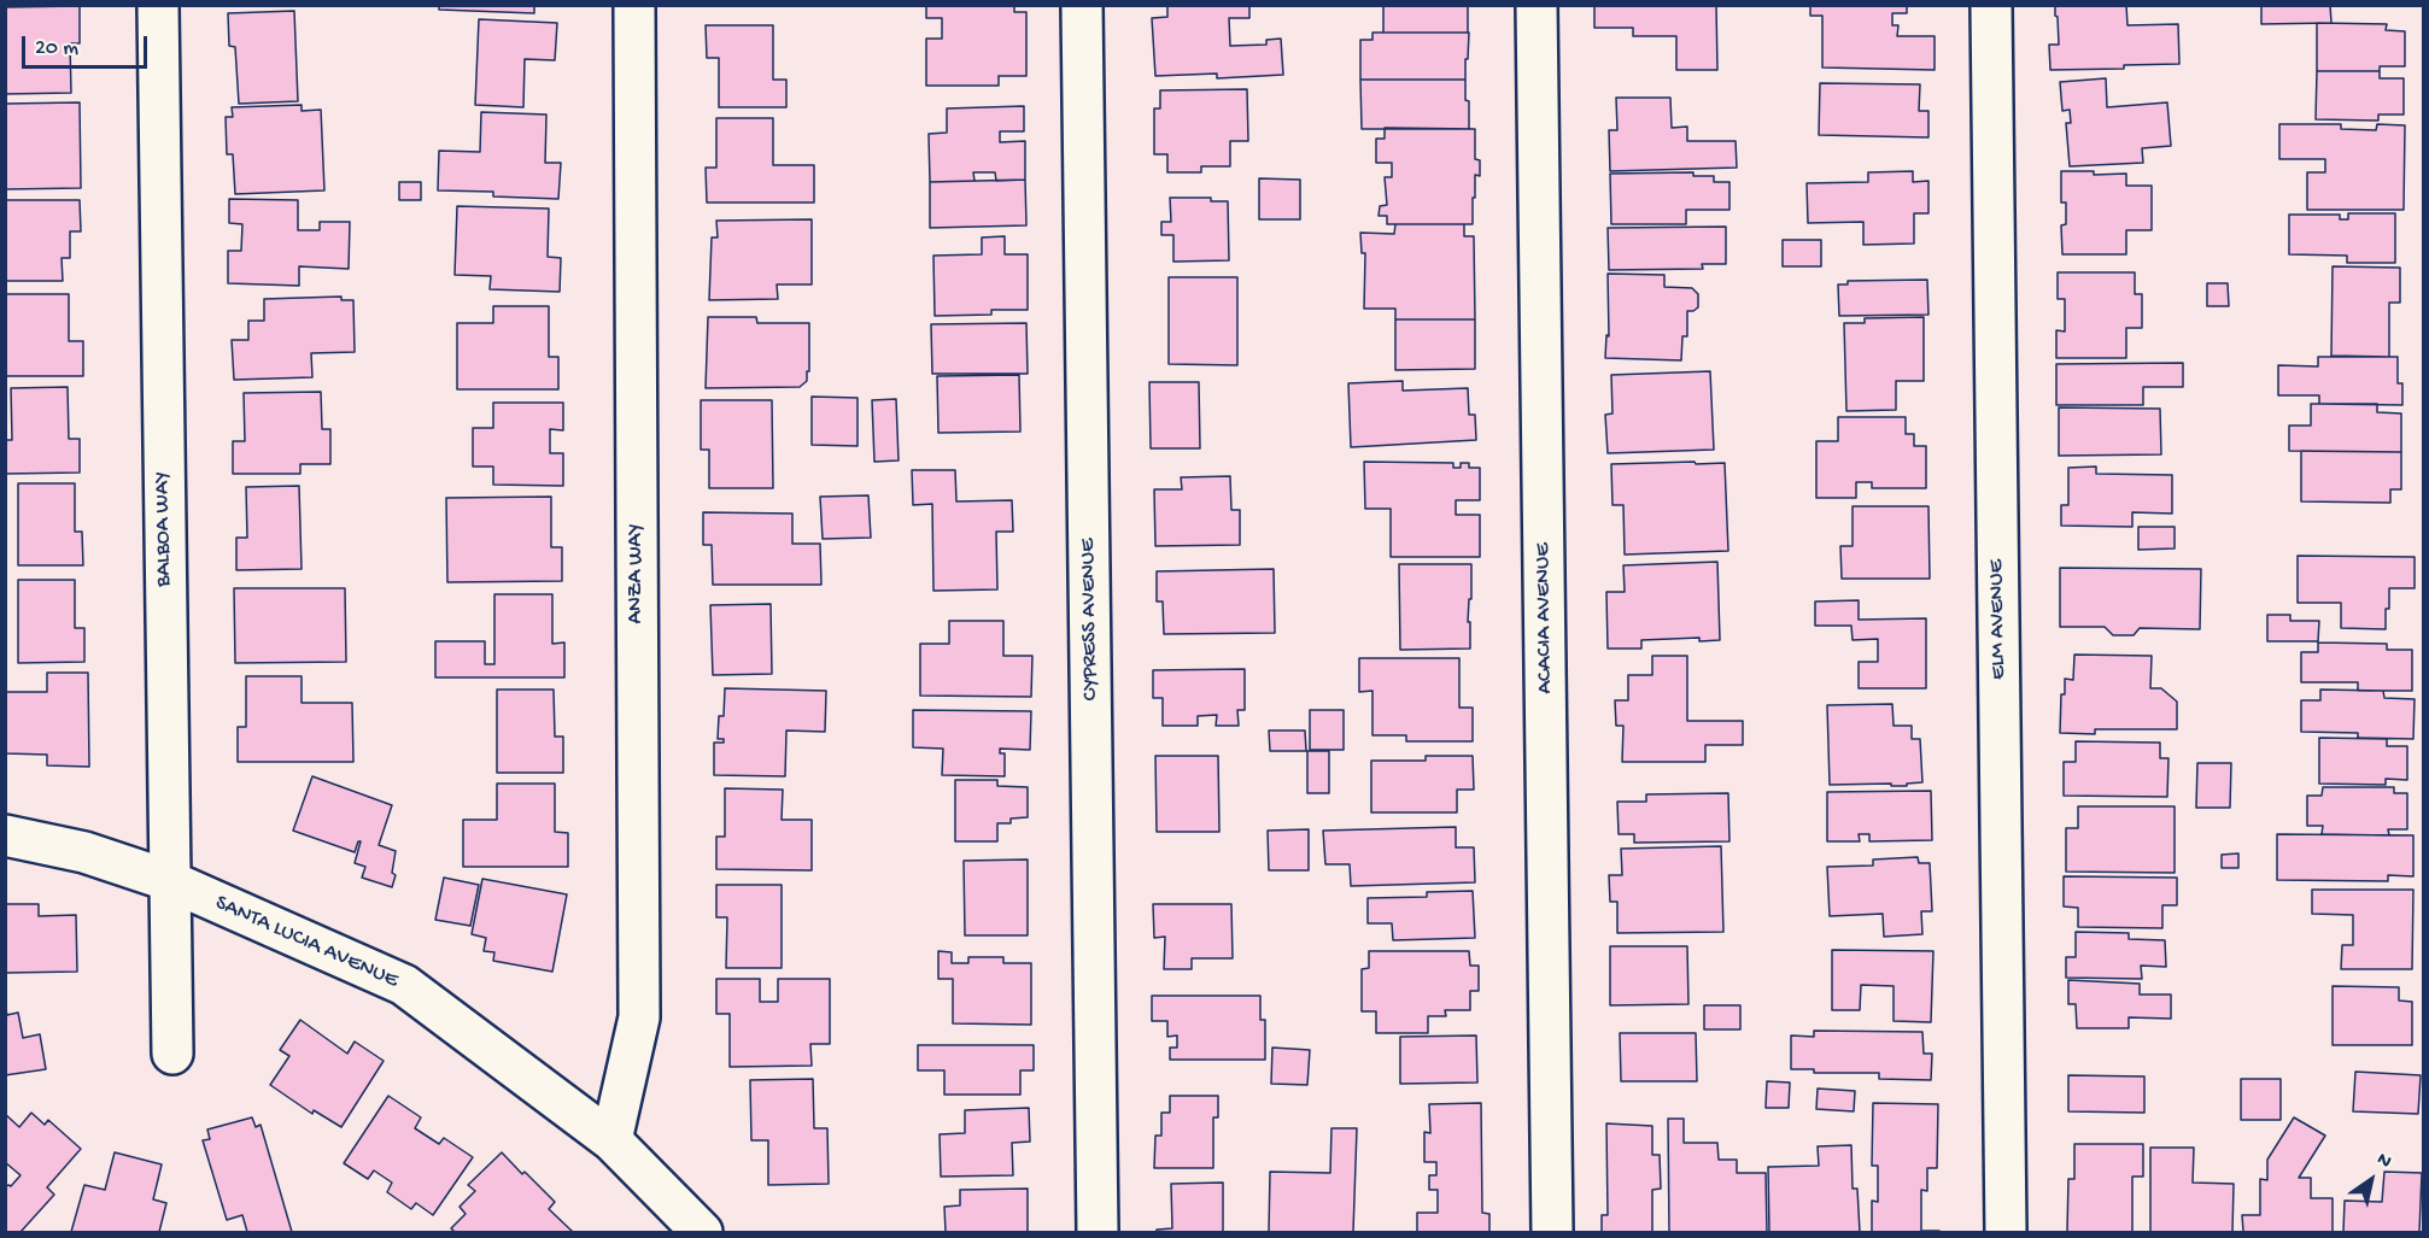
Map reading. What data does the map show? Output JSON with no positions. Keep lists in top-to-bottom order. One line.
{"streets":{"street":["BALBOA WAY","ANZA WAY","ACACIA AVENUE","CYPRESS AVENUE","ELM AVENUE","SANTA LUCIA AVENUE"]},"crossings":[["BALBOA WAY","SANTA LUCIA AVENUE"],["ANZA WAY","SANTA LUCIA AVENUE"]],"scale_bar":"20 m","north":"top right"}
